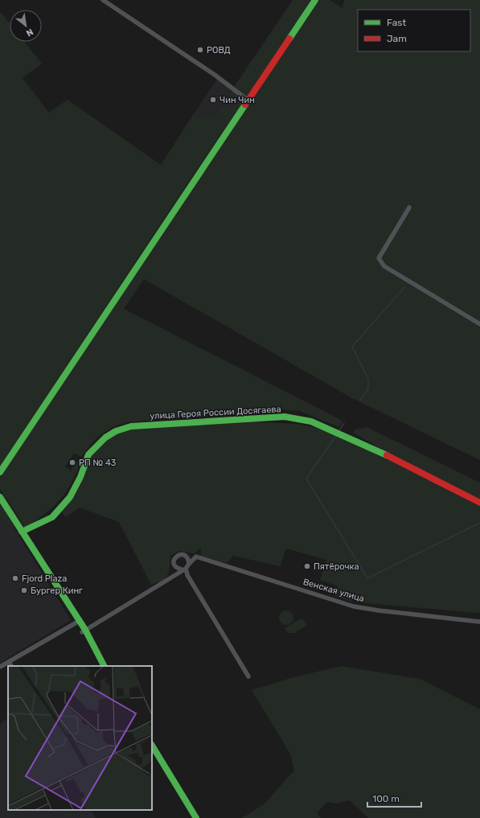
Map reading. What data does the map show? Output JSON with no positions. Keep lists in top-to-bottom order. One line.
{"streets":{"main road":["улица Героя России Досягаева"],"street":["Венская улица"]},"places":["РОВД","Чин Чин","РП № 43","Пятёрочка","Fjord Plaza","Бургер Кинг"],"legend":["Fast","Jam"],"scale_bar":"100 m","north":"bottom right"}
